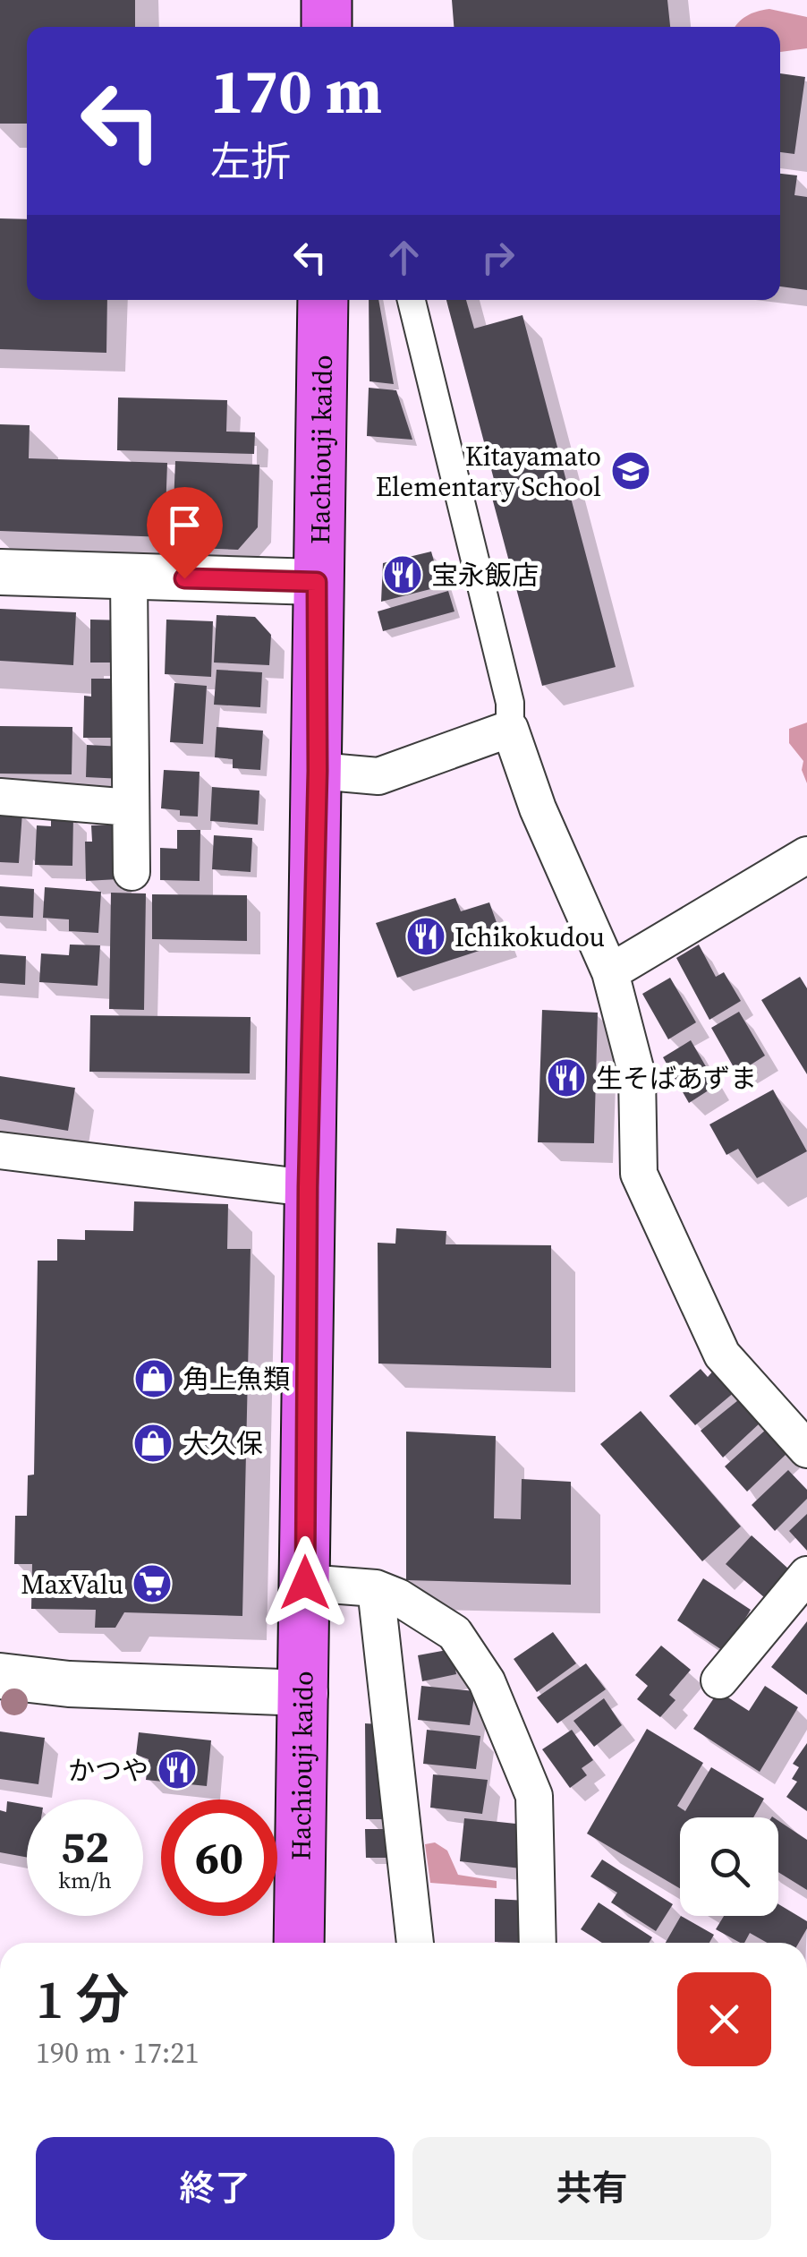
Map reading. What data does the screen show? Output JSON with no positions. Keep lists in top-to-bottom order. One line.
{"streets":{"main road":["Hachiouji kaido"]},"places":{"school or university":["Kitayamato Elementary School"],"restaurant":["宝永飯店","Ichikokudou","生そばあずま","かつや"],"shop":["角上魚類","大久保"],"supermarket":["MaxValu"]},"page":{"turn":["170 m","左折"],"speed":"52 km/h","limit":"60","heading":["1 分","190 m · 17:21"],"buttons":["終了","共有"]}}
